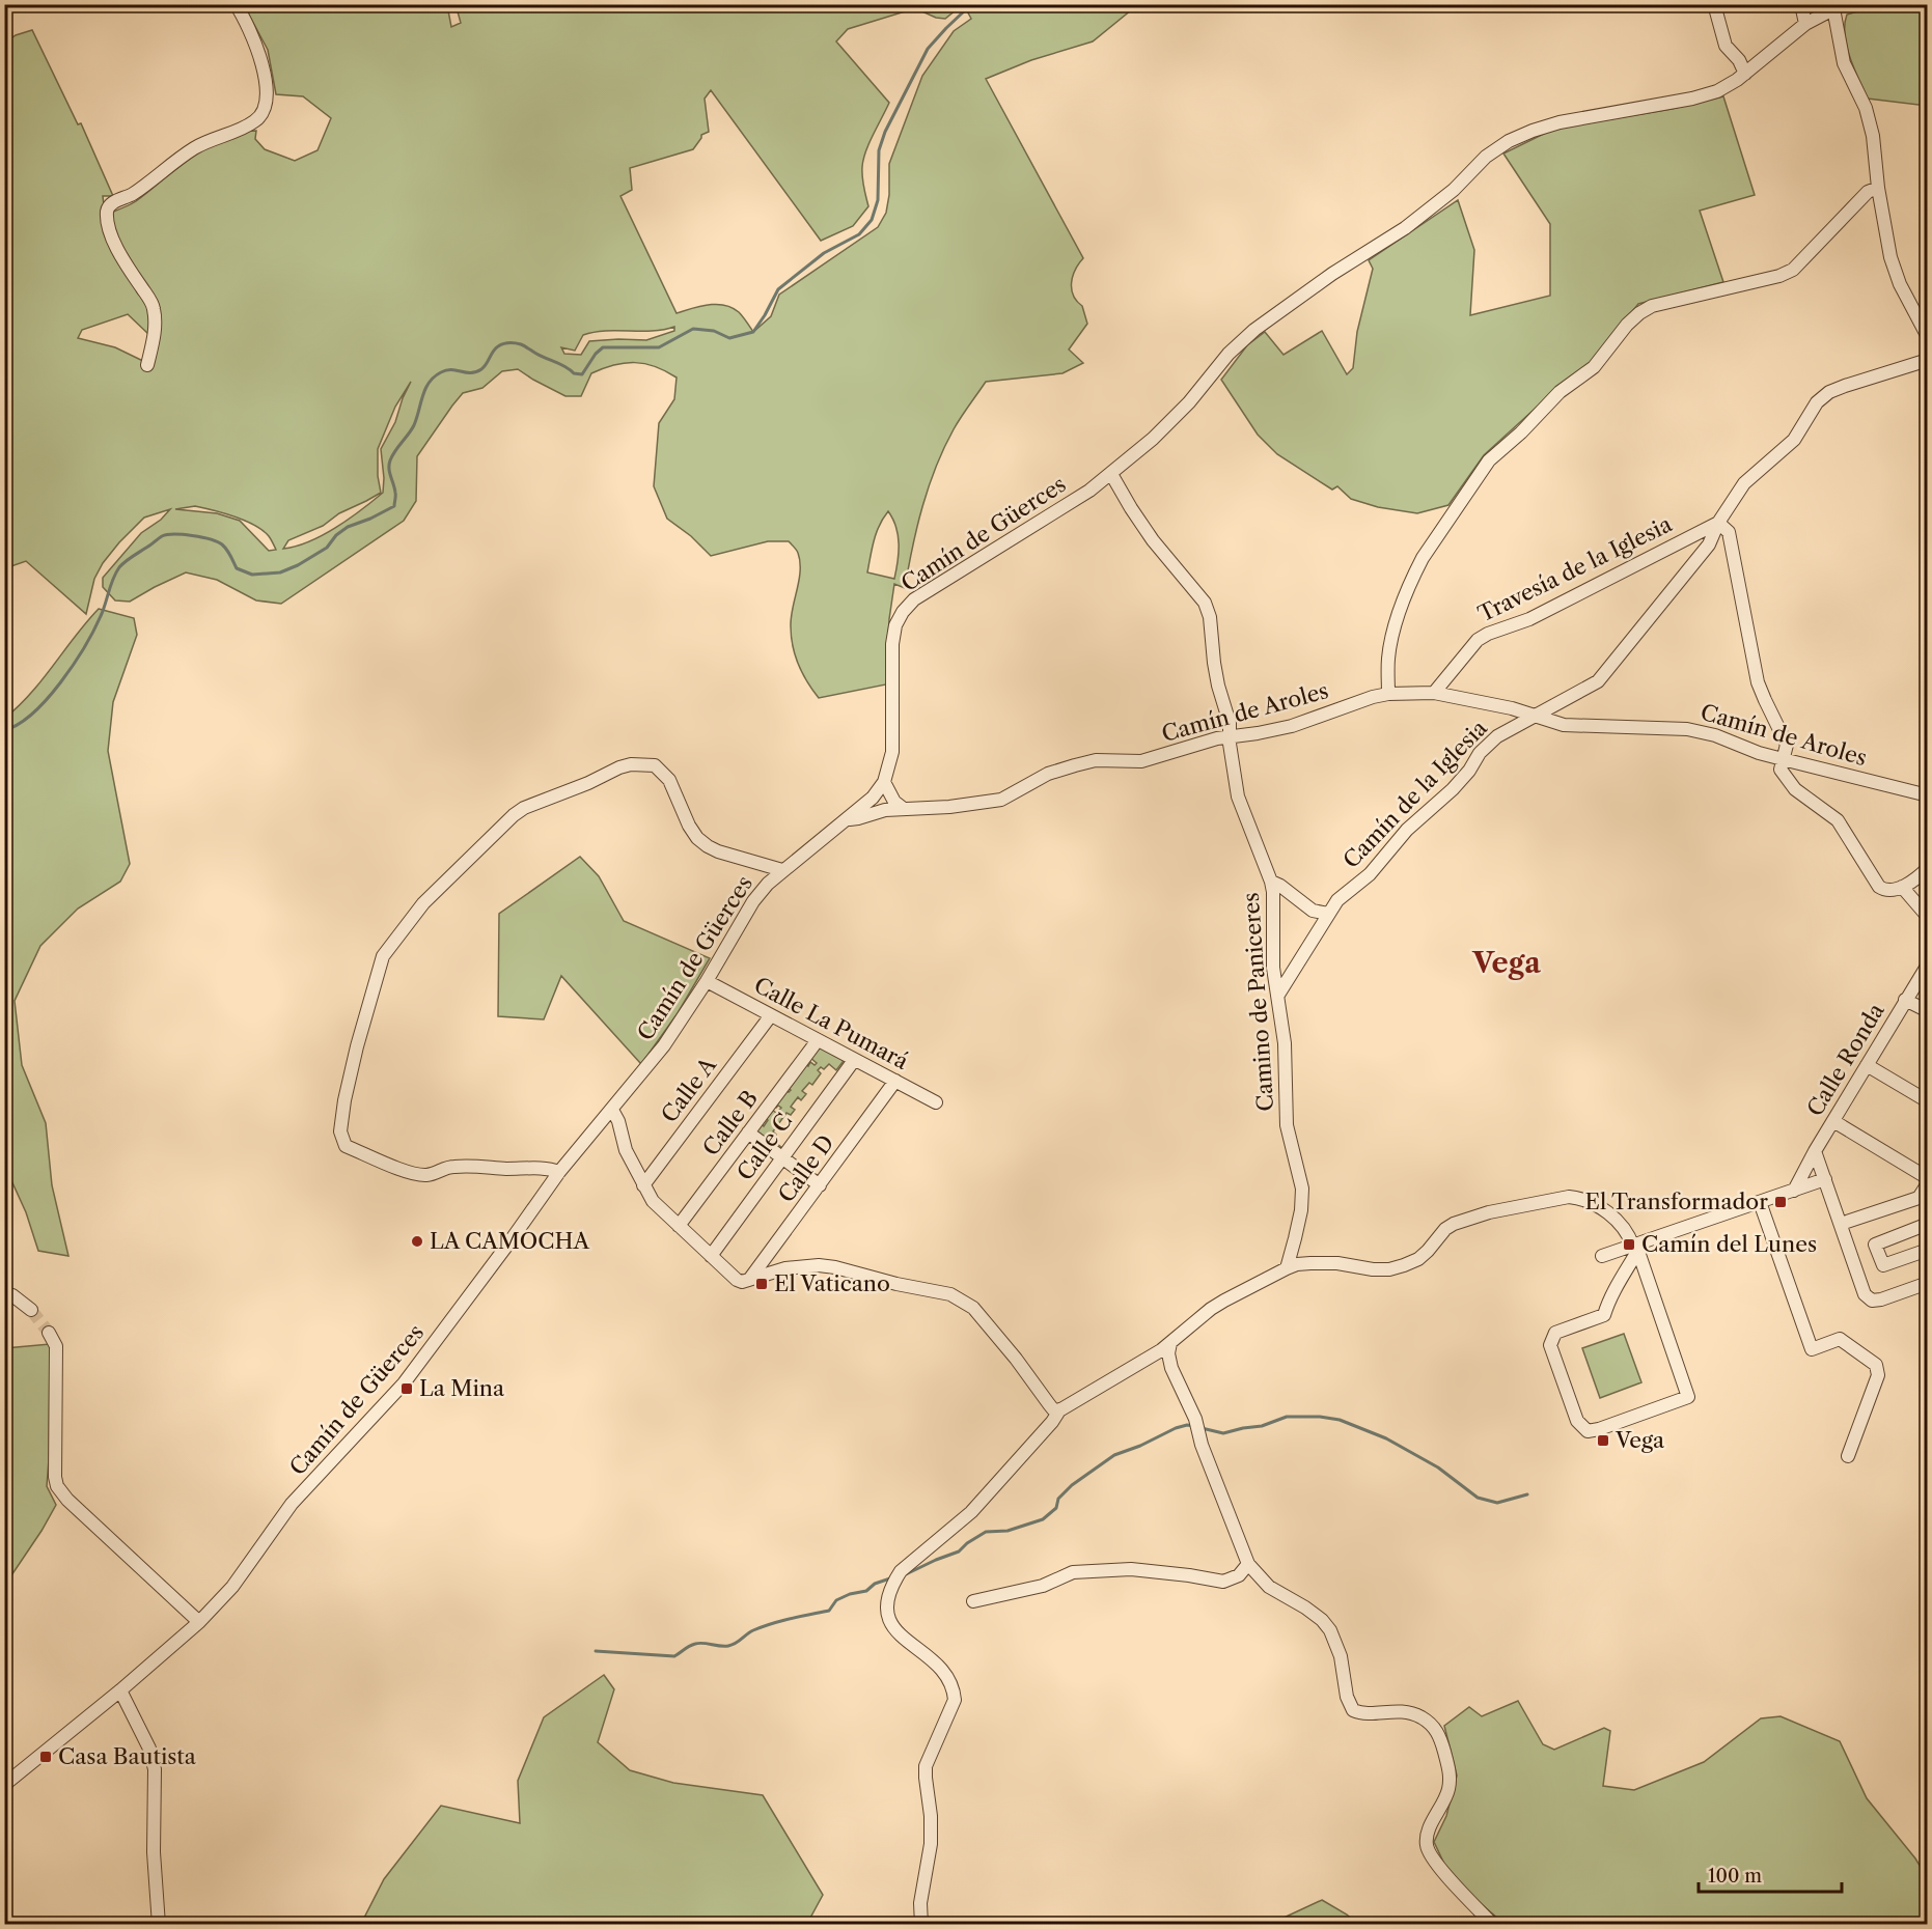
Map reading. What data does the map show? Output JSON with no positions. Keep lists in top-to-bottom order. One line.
{"streets":{"street":["Camín de Güerces","Travesía de la Iglesia","Camín de Aroles","Camín de la Iglesia","Camino de Paniceres","Calle La Pumará","Calle Ronda","Calle A","Calle B","Calle C","Calle D"]},"crossings":[["Camín de Güerces","Camín de Aroles"],["Camín de Güerces","Camino de Paniceres"],["Camín de Güerces","Calle La Pumará"],["Travesía de la Iglesia","Camín de Aroles"],["Travesía de la Iglesia","Camín de la Iglesia"],["Camín de Aroles","Camín de la Iglesia"],["Camín de Aroles","Camino de Paniceres"],["Camín de la Iglesia","Camino de Paniceres"],["Calle La Pumará","Calle D"]],"districts":["Vega"],"places":{"transit":["El Transformador","Camín del Lunes","El Vaticano","La Mina","Vega","Casa Bautista"],"other":["LA CAMOCHA"]},"scale_bar":"100 m"}
